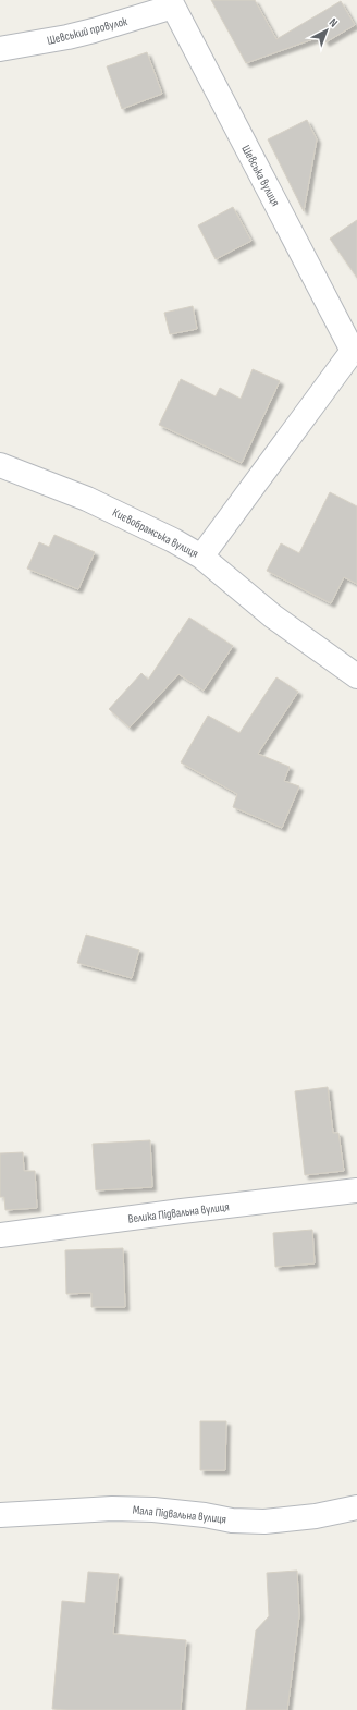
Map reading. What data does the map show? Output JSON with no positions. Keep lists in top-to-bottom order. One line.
{"streets":{"street":["Шевський провулок","Шевська вулиця","Києвобрамська вулиця","Велика Підвальна вулиця","Мала Підвальна вулиця"]},"crossings":[["Шевський провулок","Шевська вулиця"],["Шевська вулиця","Києвобрамська вулиця"]],"north":"top right"}
